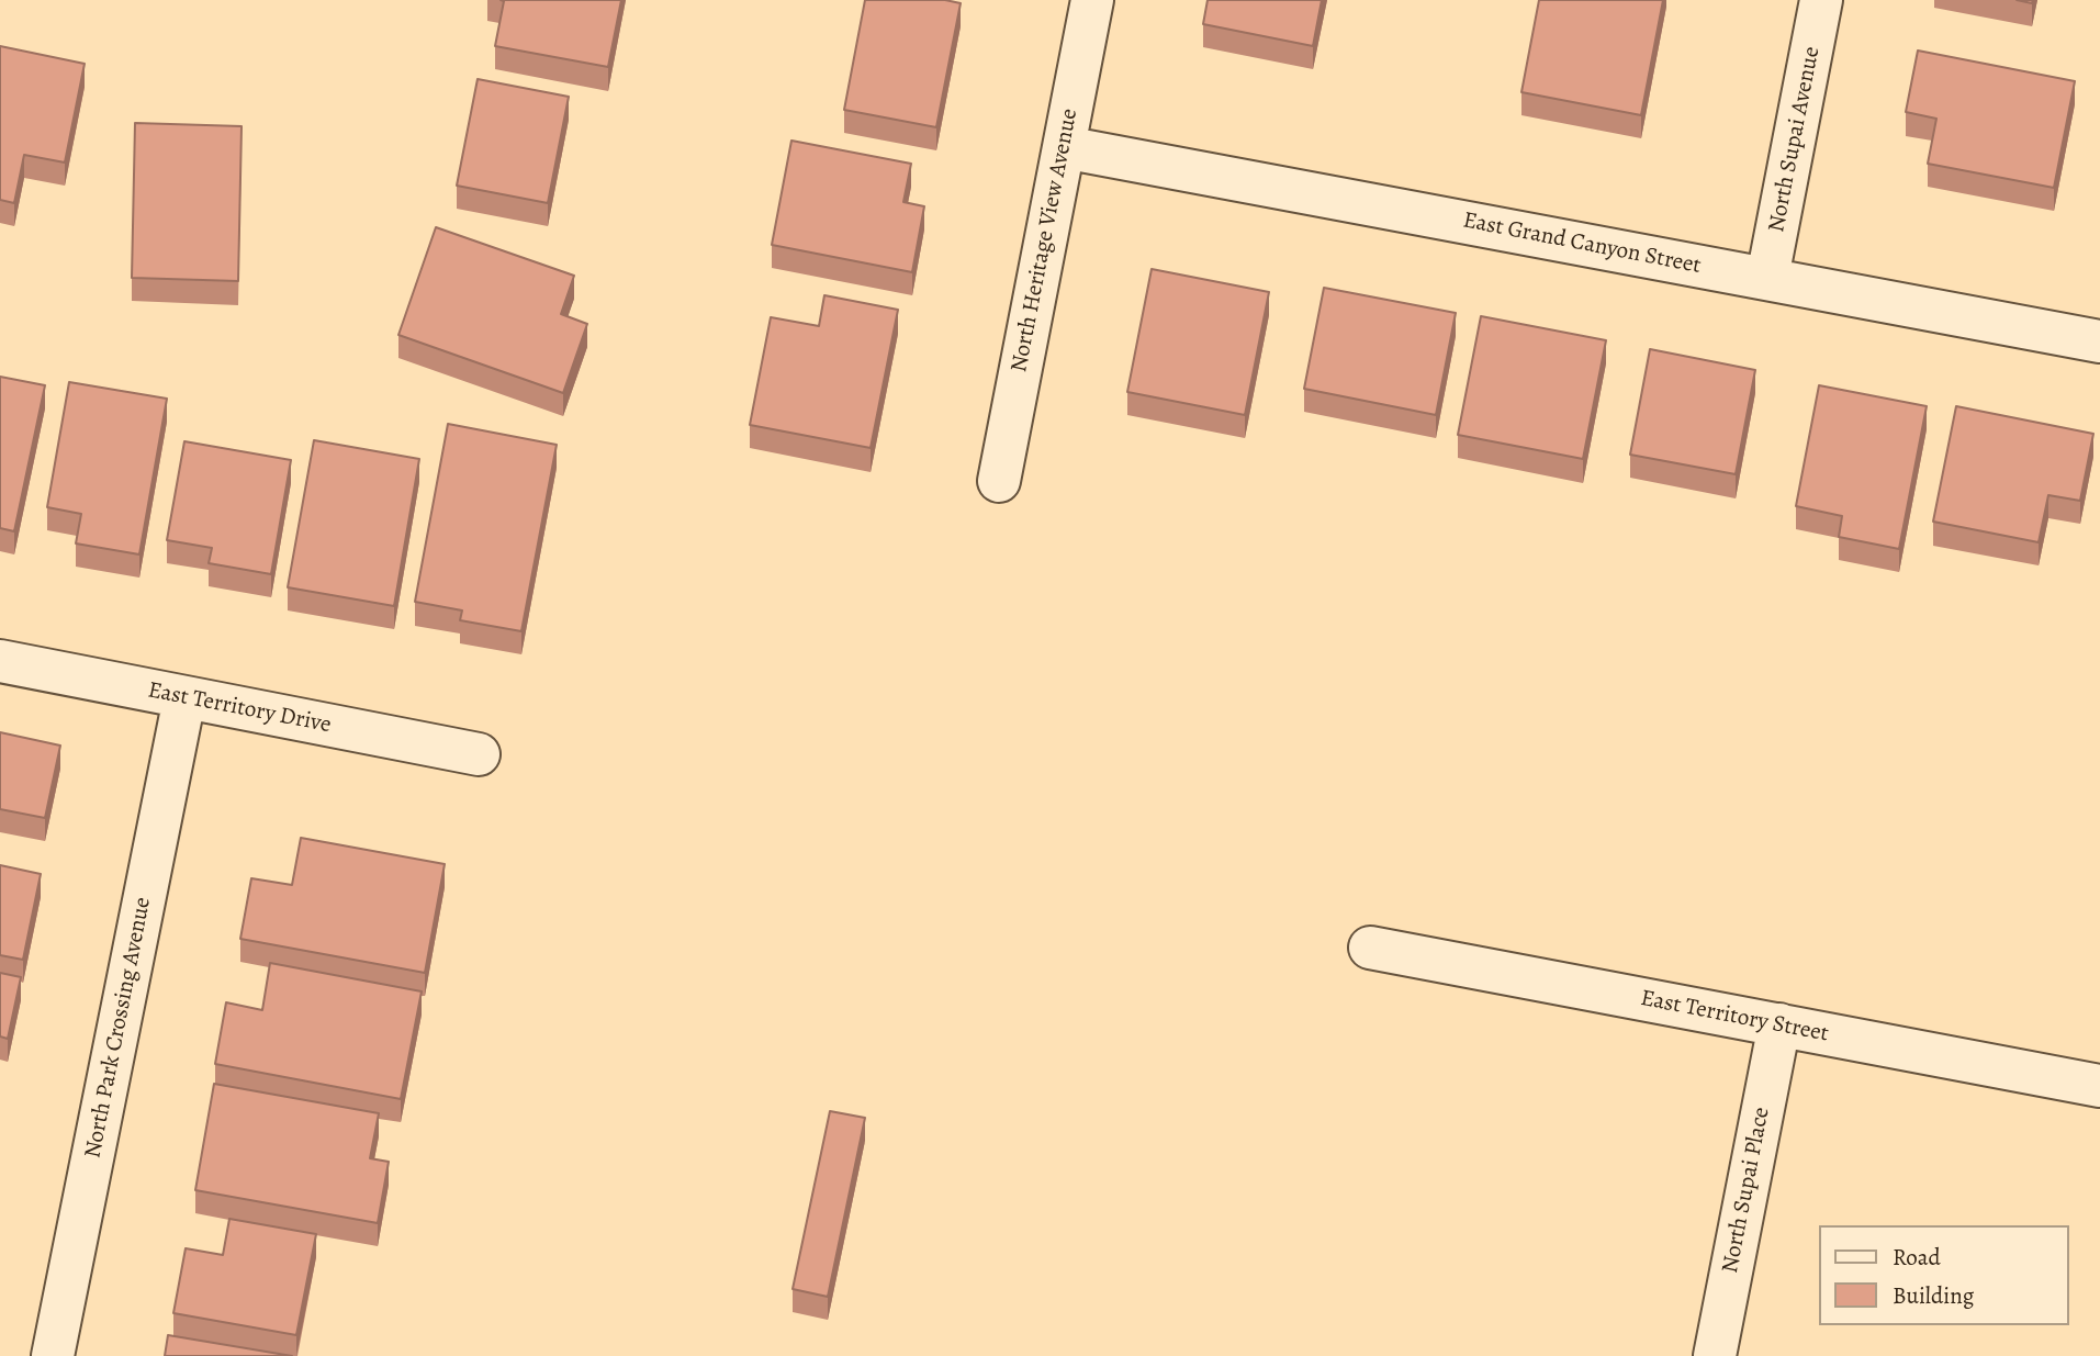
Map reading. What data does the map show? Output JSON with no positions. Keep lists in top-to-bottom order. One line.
{"streets":{"street":["North Supai Avenue","North Heritage View Avenue","East Grand Canyon Street","East Territory Drive","East Territory Street","North Park Crossing Avenue","North Supai Place"]},"crossings":[["North Supai Avenue","East Grand Canyon Street"],["North Heritage View Avenue","East Grand Canyon Street"],["East Territory Drive","North Park Crossing Avenue"],["East Territory Street","North Supai Place"]],"legend":["Road","Building"]}
